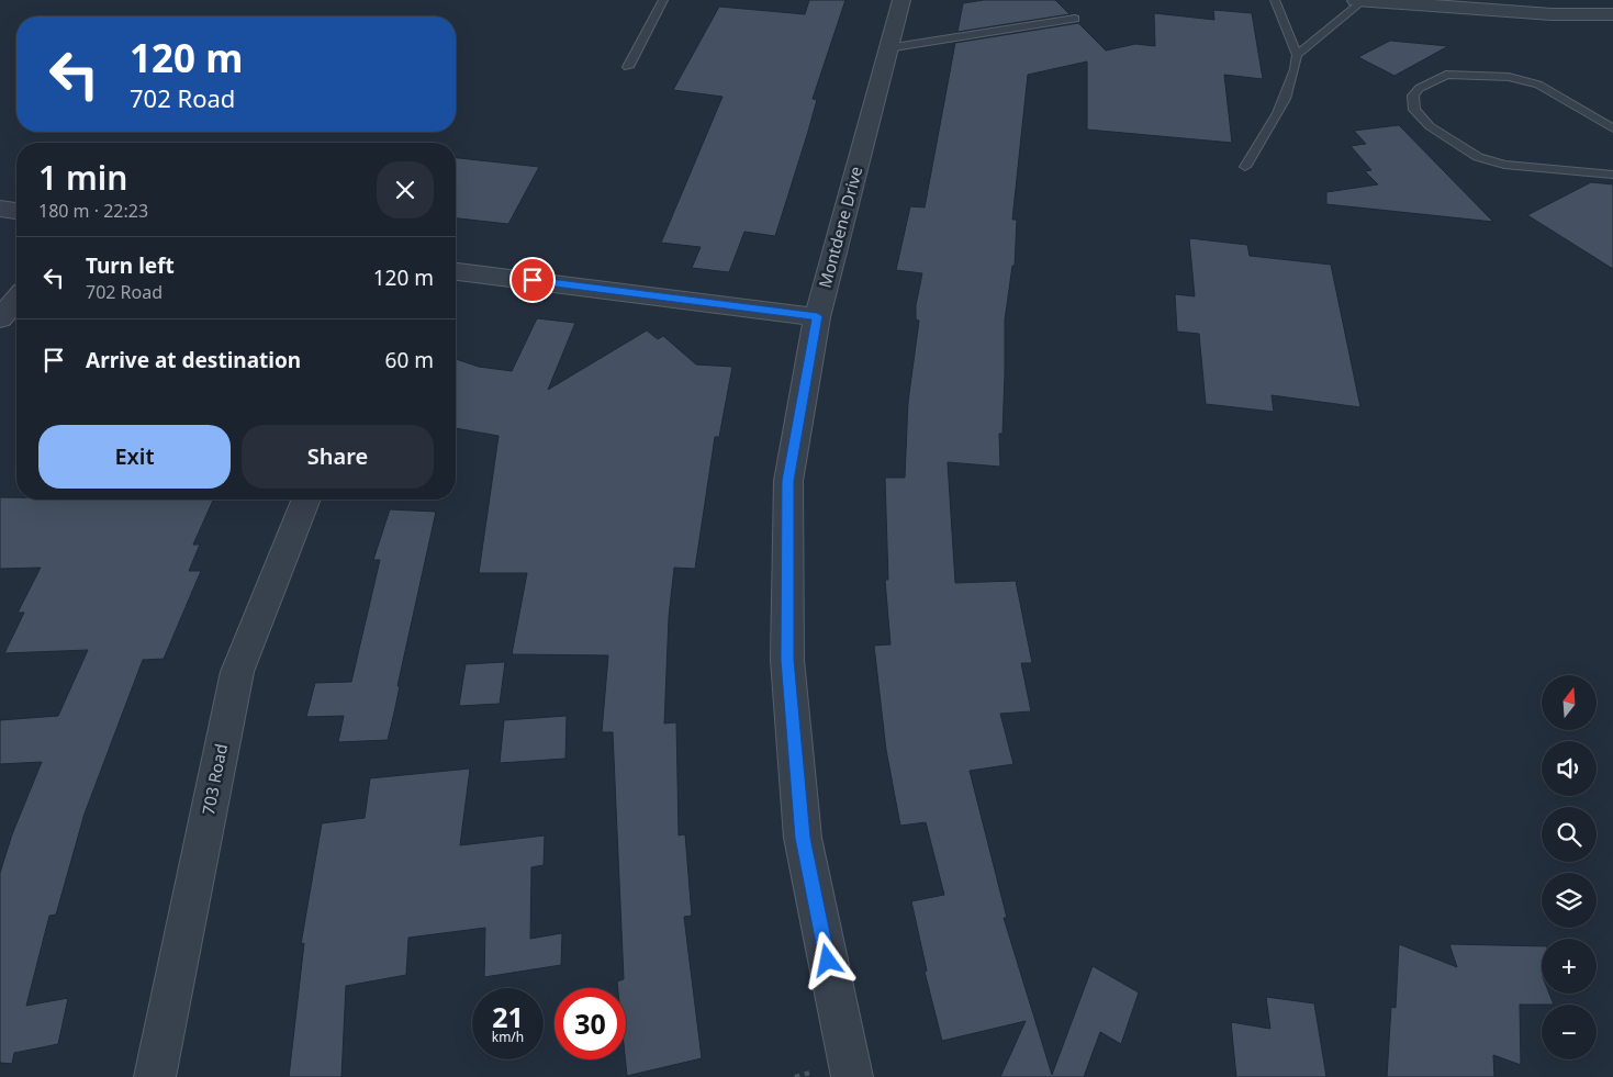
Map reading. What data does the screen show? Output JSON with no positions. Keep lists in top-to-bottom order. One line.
{"streets":{"street":["Montdene Drive","703 Road"]},"north":"top","page":{"turn":["120 m","702 Road"],"heading":["1 min","180 m · 22:23"],"list":[{"name":"Turn left","note":"702 Road","value":"120 m"},{"name":"Arrive at destination","value":"60 m"}],"buttons":["Exit","Share"],"map_buttons":["+","−"],"speed":"21 km/h","limit":"30"}}
